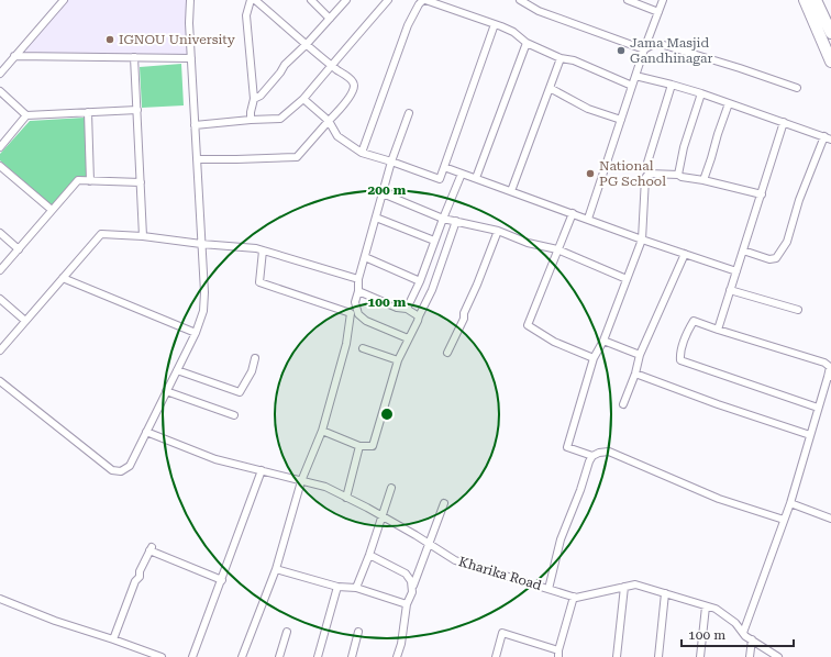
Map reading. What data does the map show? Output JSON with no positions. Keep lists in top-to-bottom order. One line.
{"streets":{"street":["Kharika Road"]},"places":["IGNOU University","Jama Masjid Gandhinagar","National PG School"],"scale_bar":"100 m","rings":["200 m","100 m"]}
